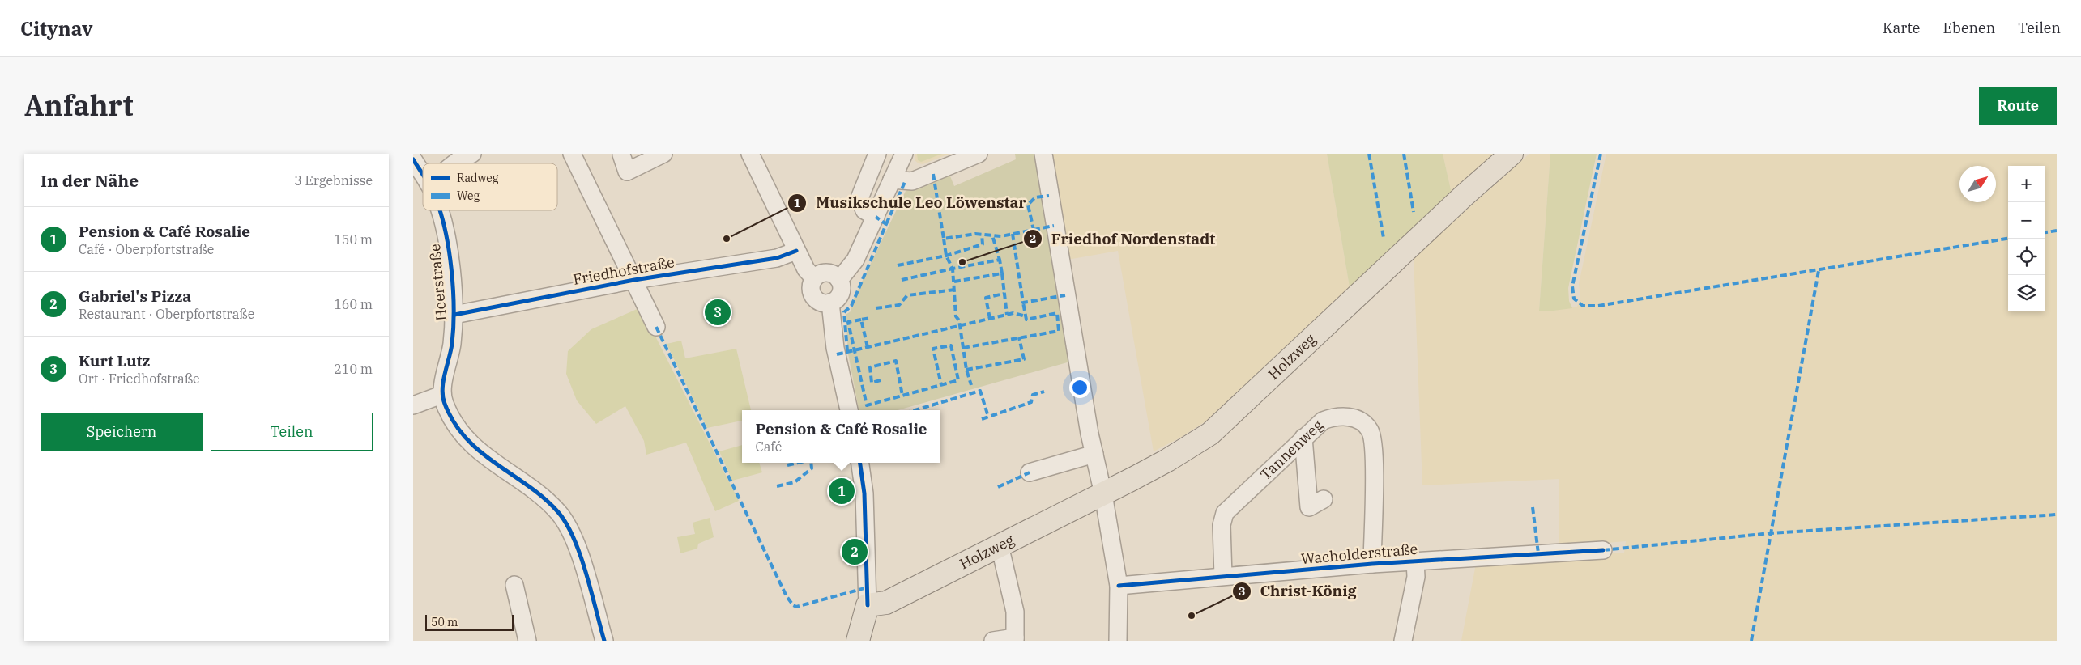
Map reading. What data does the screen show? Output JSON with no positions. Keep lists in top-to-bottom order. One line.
{"streets":{"main road":["Holzweg"],"street":["Friedhofstraße","Heerstraße","Tannenweg","Wacholderstraße"]},"crossings":[["Friedhofstraße","Heerstraße"],["Tannenweg","Wacholderstraße"]],"places":["Musikschule Leo Löwenstar","Friedhof Nordenstadt","Christ-König"],"legend":["Radweg","Weg"],"scale_bar":"50 m","north":"top right","page":{"header":"Citynav","nav":["Karte","Ebenen","Teilen"],"title":"Anfahrt","buttons":["Route",["Speichern","Teilen"]],"heading":["In der Nähe","3 Ergebnisse"],"map_buttons":["+","−"],"list":[{"mark":"1","name":"Pension & Café Rosalie","note":"Café · Oberpfortstraße","value":"150 m"},{"mark":"2","name":"Gabriel's Pizza","note":"Restaurant · Oberpfortstraße","value":"160 m"},{"mark":"3","name":"Kurt Lutz","note":"Ort · Friedhofstraße","value":"210 m"}],"pins":["3","1","2"],"popup":["Pension & Café Rosalie","Café"],"scale":"50 m"}}
